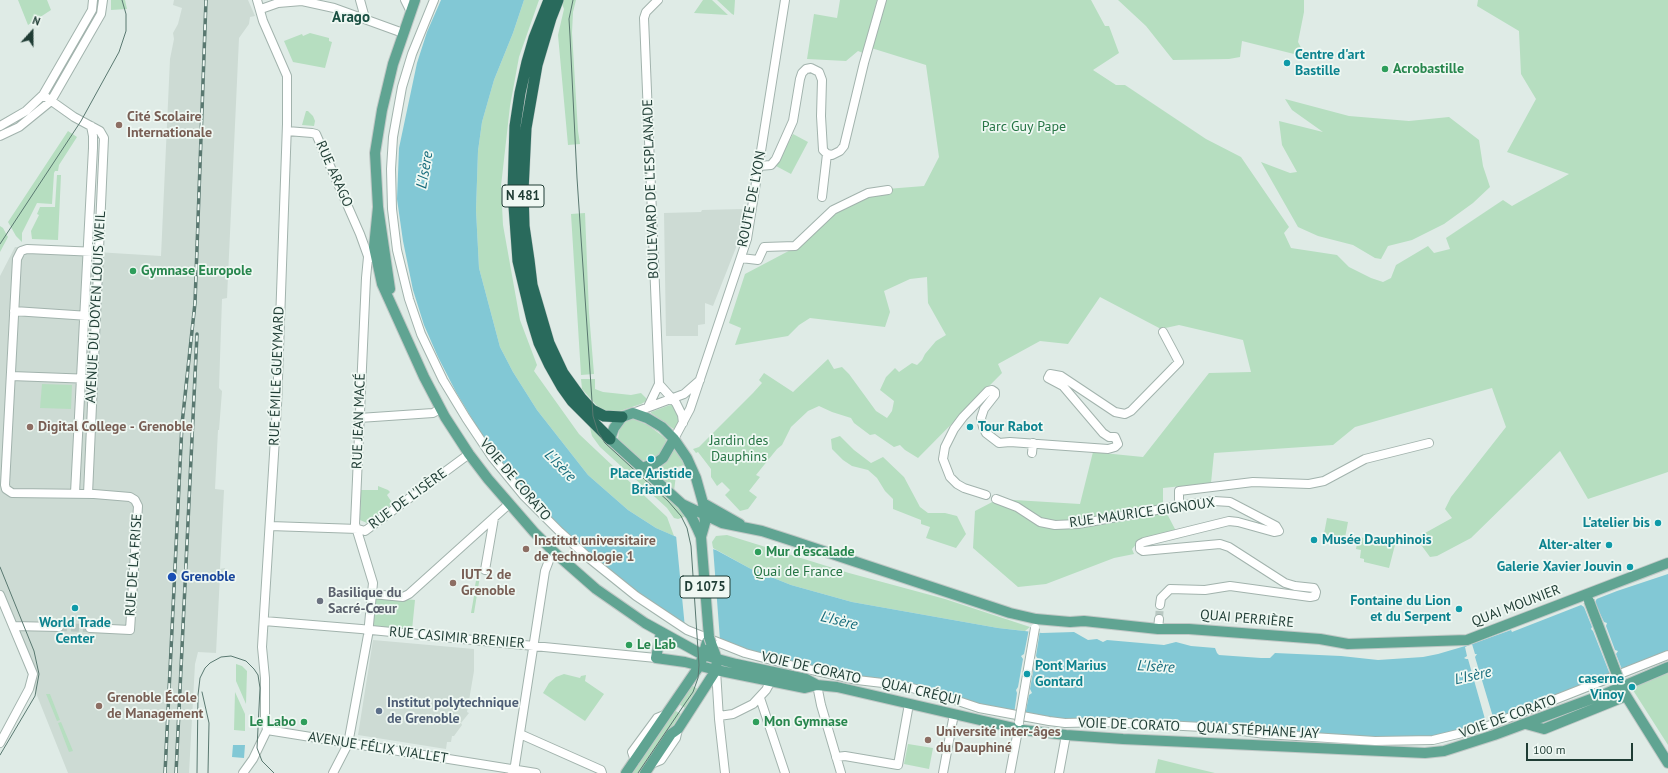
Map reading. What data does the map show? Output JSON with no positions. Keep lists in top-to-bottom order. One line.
{"streets":{"highway":["N 481"],"main road":["D 1075","QUAI MOUNIER","QUAI PERRIÈRE","QUAI CRÉQUI","QUAI STÉPHANE JAY"],"street":["RUE ARAGO","BOULEVARD DE L'ESPLANADE","ROUTE DE LYON","AVENUE DU DOYEN LOUIS WEIL","RUE ÉMILE GUEYMARD","RUE JEAN MACÉ","VOIE DE CORATO","RUE DE L'ISÈRE","RUE MAURICE GIGNOUX","RUE DE LA FRISE","RUE CASIMIR BRENIER","AVENUE FÉLIX VIALLET"]},"crossings":[["RUE ARAGO","RUE ÉMILE GUEYMARD"],["RUE ARAGO","RUE JEAN MACÉ"],["N 481","D 1075"],["AVENUE DU DOYEN LOUIS WEIL","RUE DE LA FRISE"],["RUE ÉMILE GUEYMARD","RUE DE L'ISÈRE"],["RUE ÉMILE GUEYMARD","RUE CASIMIR BRENIER"],["RUE ÉMILE GUEYMARD","AVENUE FÉLIX VIALLET"],["RUE JEAN MACÉ","RUE DE L'ISÈRE"],["RUE JEAN MACÉ","RUE CASIMIR BRENIER"],["RUE JEAN MACÉ","AVENUE FÉLIX VIALLET"],["QUAI MOUNIER","QUAI PERRIÈRE"],["QUAI CRÉQUI","QUAI STÉPHANE JAY"]],"districts":["Arago"],"water":["L'Isère"],"parks":["Parc Guy Pape","Jardin des Dauphins","Quai de France"],"places":["Centre d'art Bastille","Acrobastille","Cité Scolaire Internationale","Gymnase Europole","Digital College - Grenoble","Tour Rabot","Place Aristide Briand","L'atelier bis","Musée Dauphinois","Alter-alter","Institut universitaire de technologie 1","Mur d'escalade","Galerie Xavier Jouvin","Grenoble","IUT 2 de Grenoble","Basilique du Sacré-Cœur","World Trade Center","Fontaine du Lion et du Serpent","Le Lab","Pont Marius Gontard","caserne Vinoy","Grenoble École de Management","Institut polytechnique de Grenoble","Le Labo","Mon Gymnase","Université inter-âges du Dauphiné"],"scale_bar":"100 m","north":"top"}
